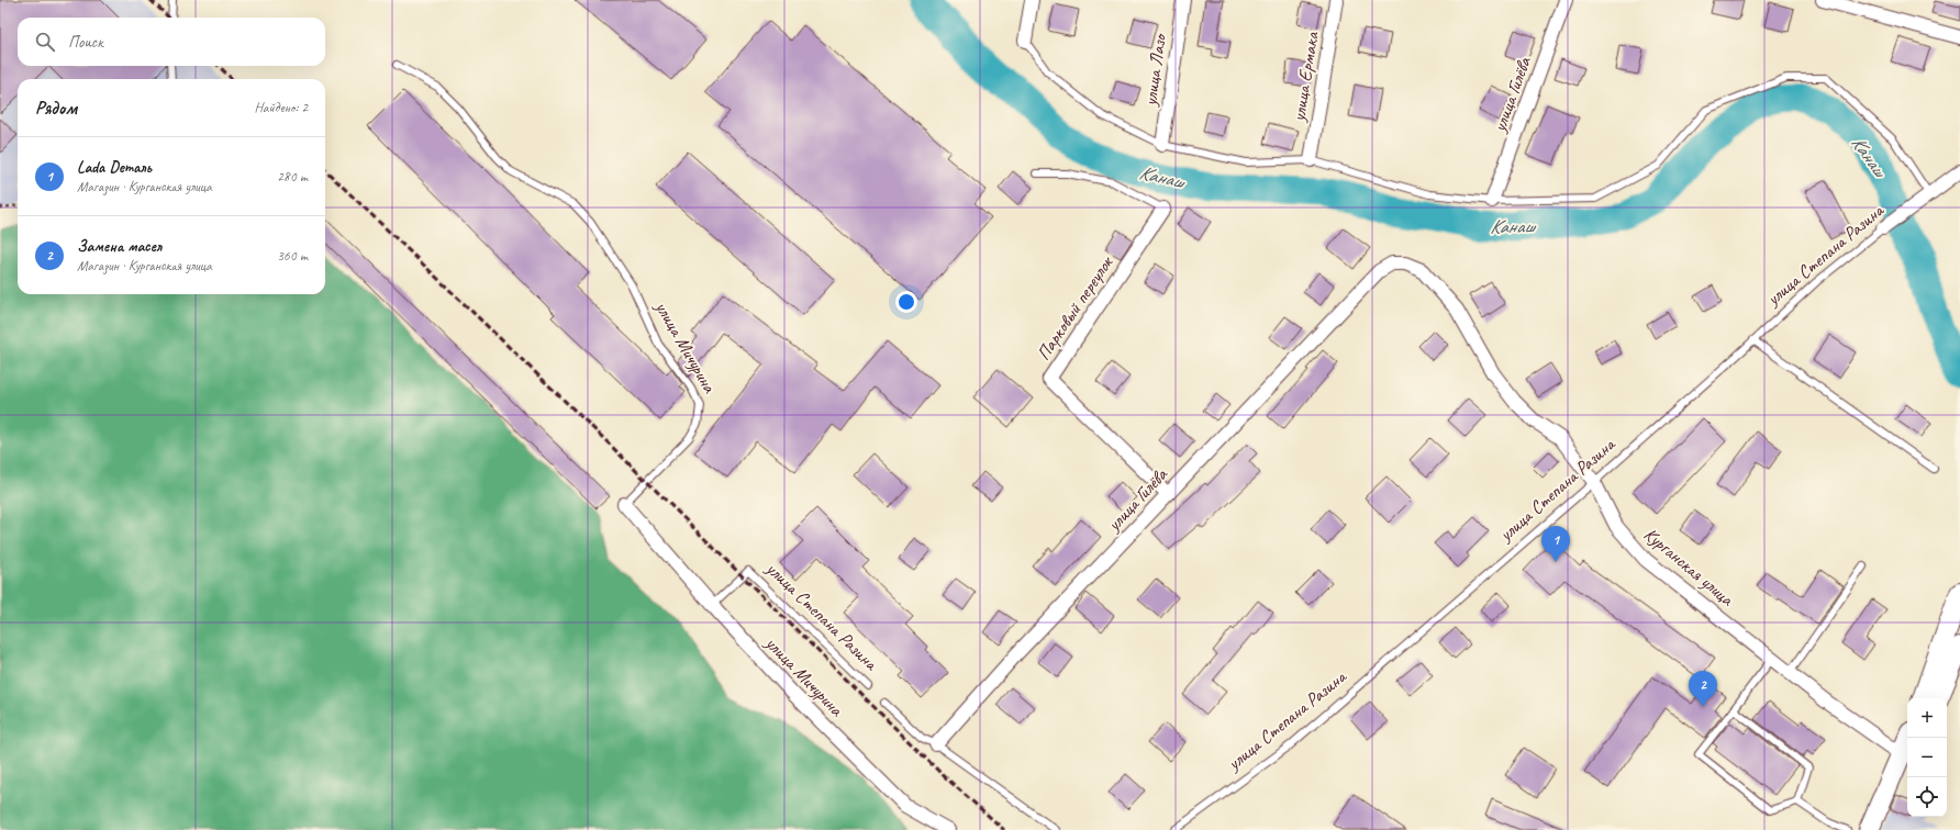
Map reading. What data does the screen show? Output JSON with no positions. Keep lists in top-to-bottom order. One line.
{"streets":{"street":["улица Лазо","улица Ермака","улица Гилёва","улица Степана Разина","Парковый переулок","улица Мичурина","Курганская улица"]},"crossings":[["улица Гилёва","Парковый переулок"],["улица Гилёва","Курганская улица"],["улица Степана Разина","улица Мичурина"],["улица Степана Разина","Курганская улица"]],"water":["Канаш"],"page":{"search":"Поиск","heading":["Рядом","Найдено: 2"],"list":[{"mark":"1","name":"Lada Dеталь","note":"Магазин · Курганская улица","value":"280 m"},{"mark":"2","name":"Замена масел","note":"Магазин · Курганская улица","value":"360 m"}],"pins":["1","2"],"map_buttons":["+","−"]}}
